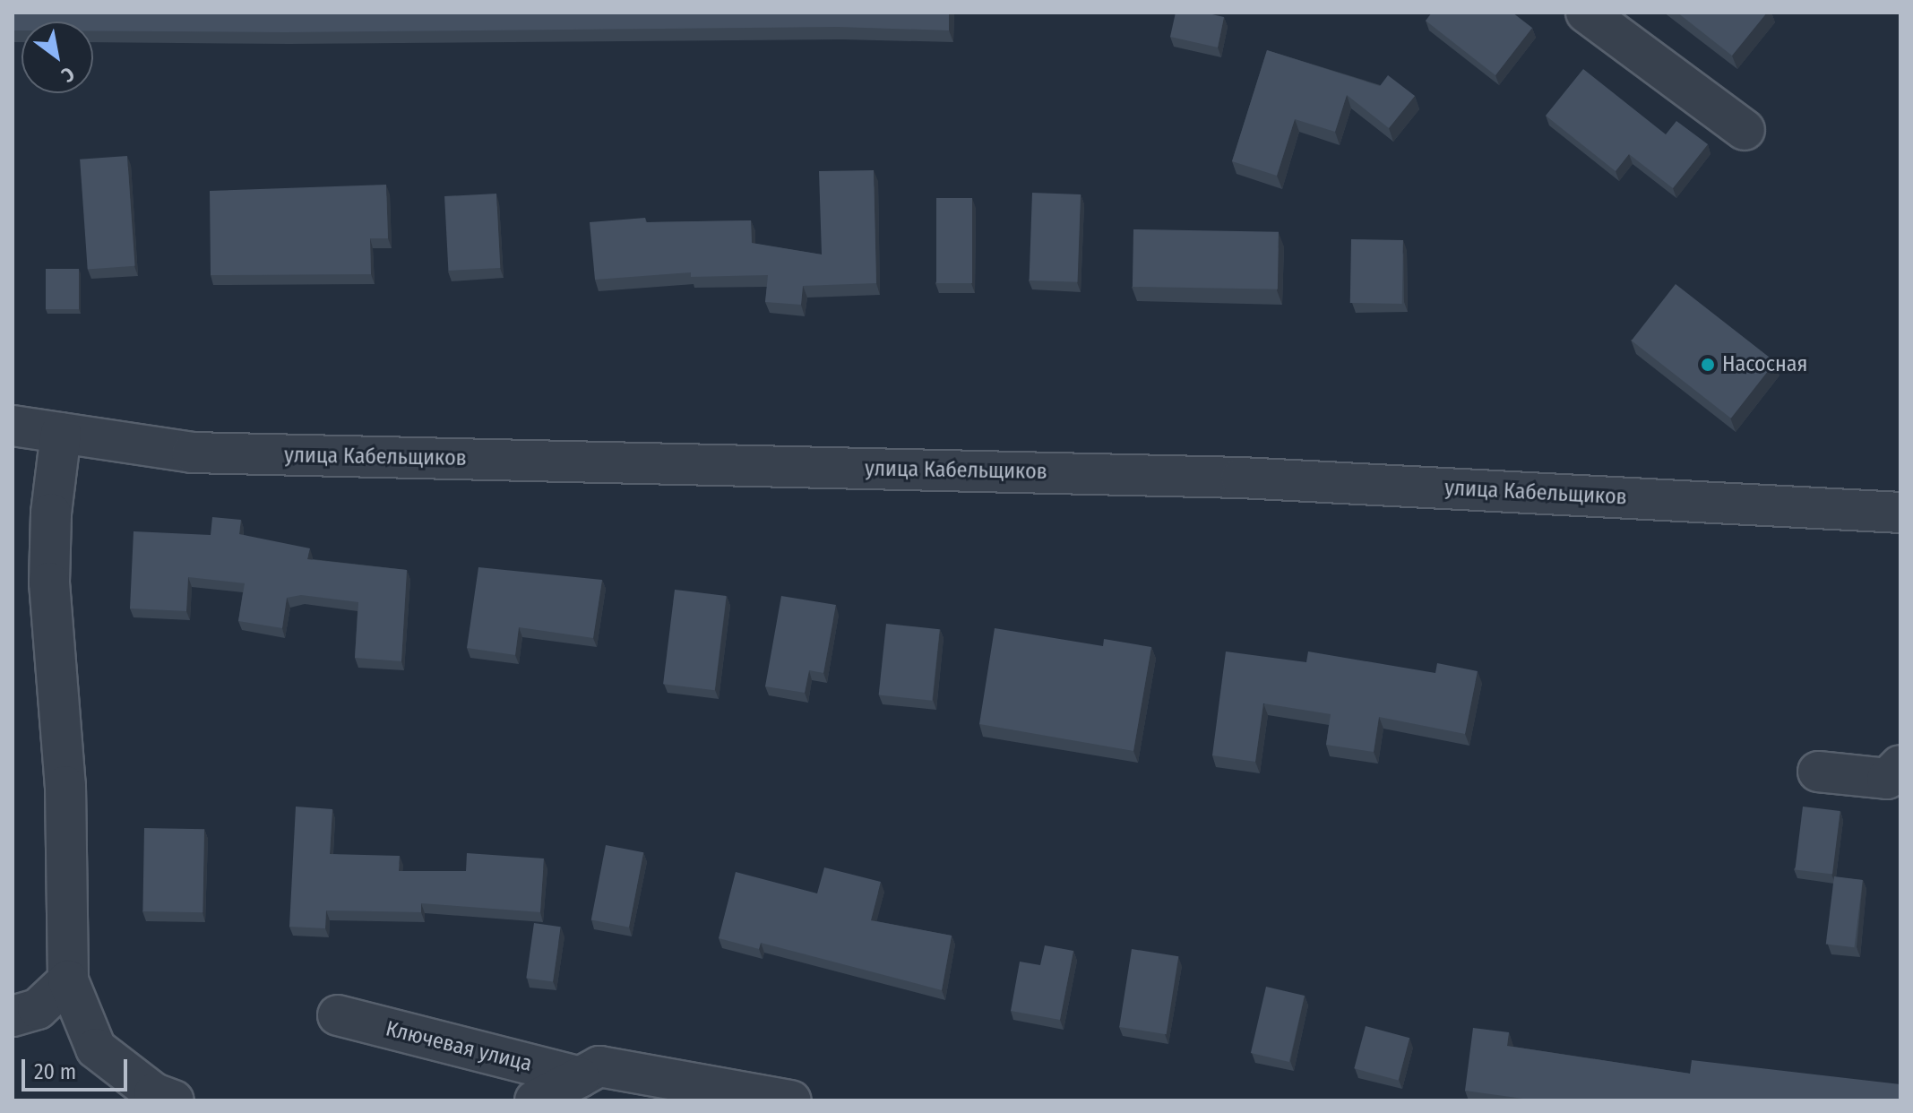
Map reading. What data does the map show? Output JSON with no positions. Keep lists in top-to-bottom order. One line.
{"streets":{"street":["улица Кабельщиков","Ключевая улица"]},"places":["Насосная"],"scale_bar":"20 m","north":"bottom right"}
